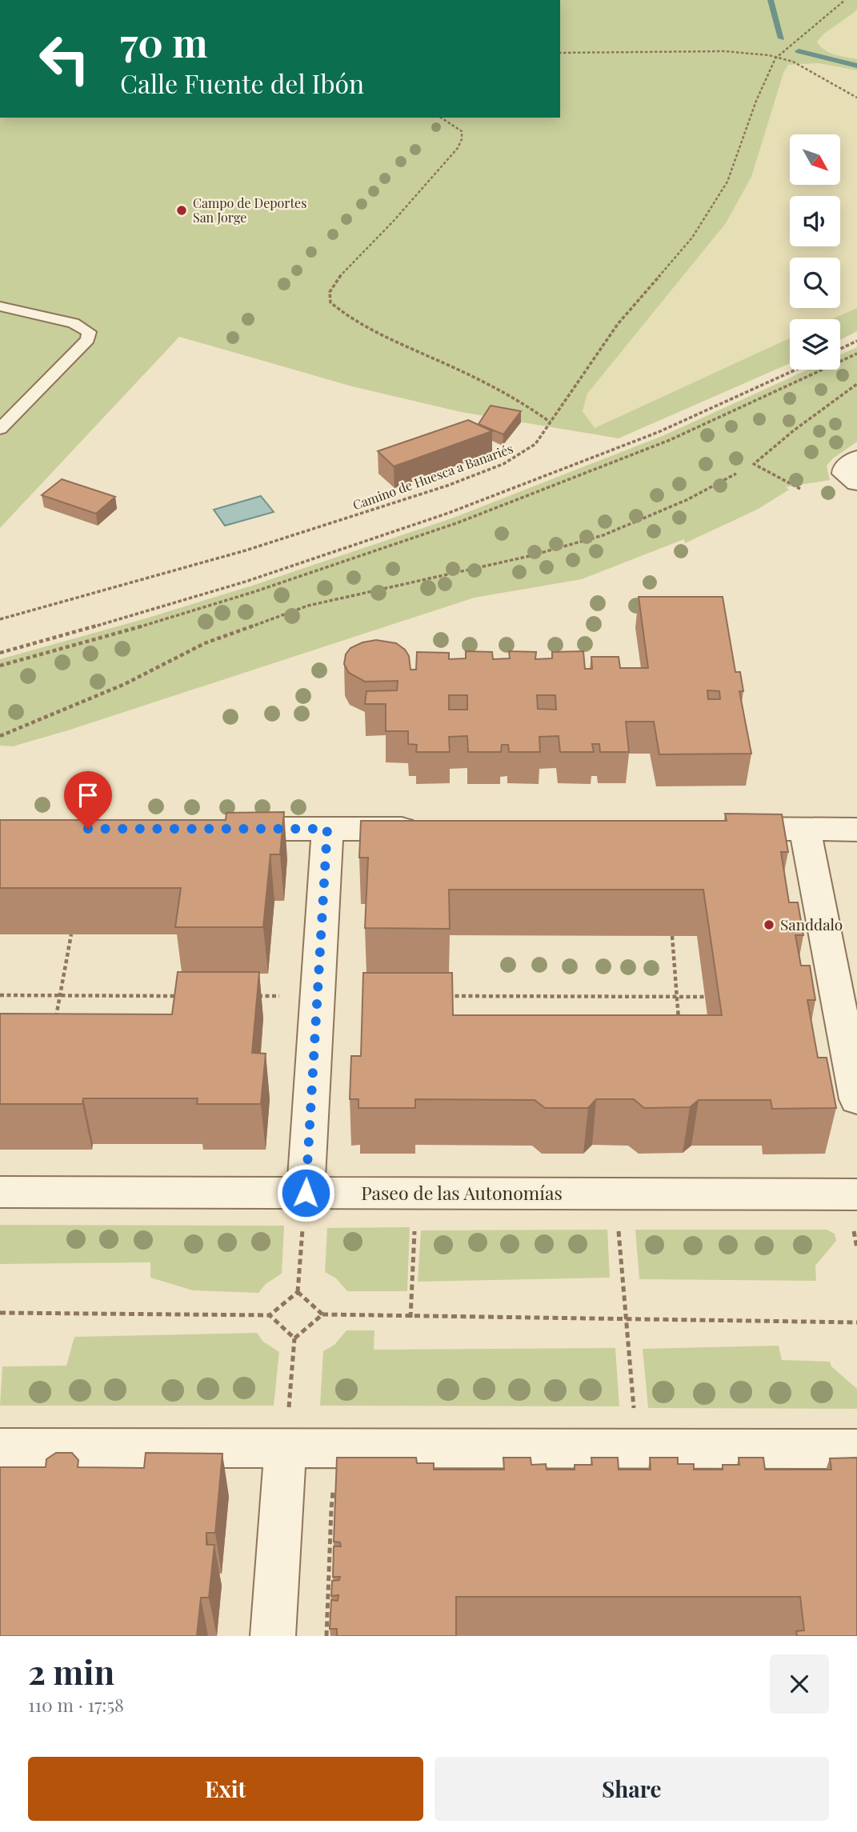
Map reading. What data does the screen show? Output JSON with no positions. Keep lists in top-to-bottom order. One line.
{"streets":{"street":["Paseo de las Autonomías"],"path":["Camino de Huesca a Banariés"]},"places":["Campo de Deportes San Jorge","Sanddalo"],"north":"bottom right","page":{"turn":["70 m","Calle Fuente del Ibón"],"heading":["2 min","110 m · 17:58"],"buttons":["Exit","Share"]}}
